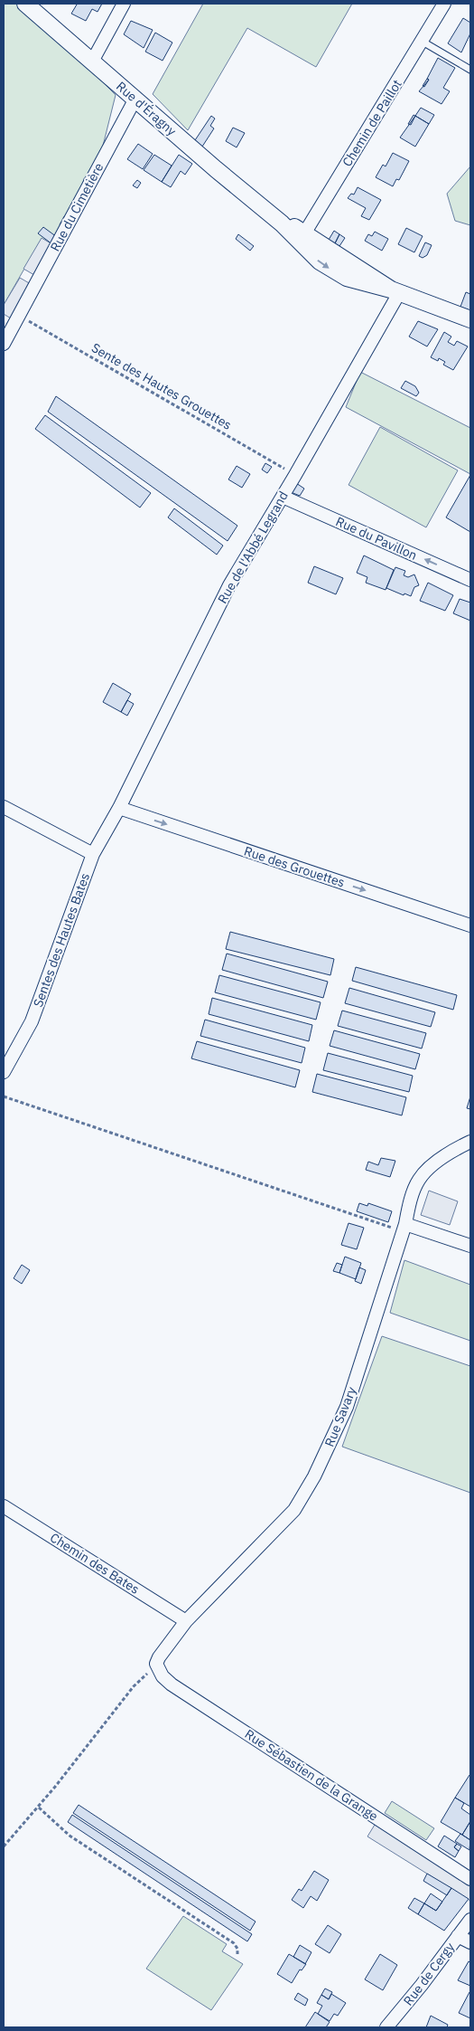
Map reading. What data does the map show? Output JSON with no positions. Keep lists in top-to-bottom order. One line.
{"streets":{"street":["Rue d'Éragny","Chemin de Paillot","Rue du Cimetière","Rue du Pavillon","Rue de l'Abbé Legrand","Rue des Grouettes","Sentes des Hautes Bates","Rue Savary","Chemin des Bates","Rue Sébastien de la Grange","Rue de Cergy"],"path":["Sente des Hautes Grouettes"]},"crossings":[["Rue d'Éragny","Chemin de Paillot"],["Rue d'Éragny","Rue du Cimetière"],["Rue d'Éragny","Rue de l'Abbé Legrand"],["Rue du Cimetière","Sente des Hautes Grouettes"],["Sente des Hautes Grouettes","Rue de l'Abbé Legrand"],["Rue du Pavillon","Rue de l'Abbé Legrand"],["Rue de l'Abbé Legrand","Rue des Grouettes"],["Rue de l'Abbé Legrand","Sentes des Hautes Bates"],["Rue des Grouettes","Sentes des Hautes Bates"],["Rue Savary","Chemin des Bates"],["Rue Savary","Rue Sébastien de la Grange"]],"one_way":["Rue du Pavillon","Rue des Grouettes"]}
